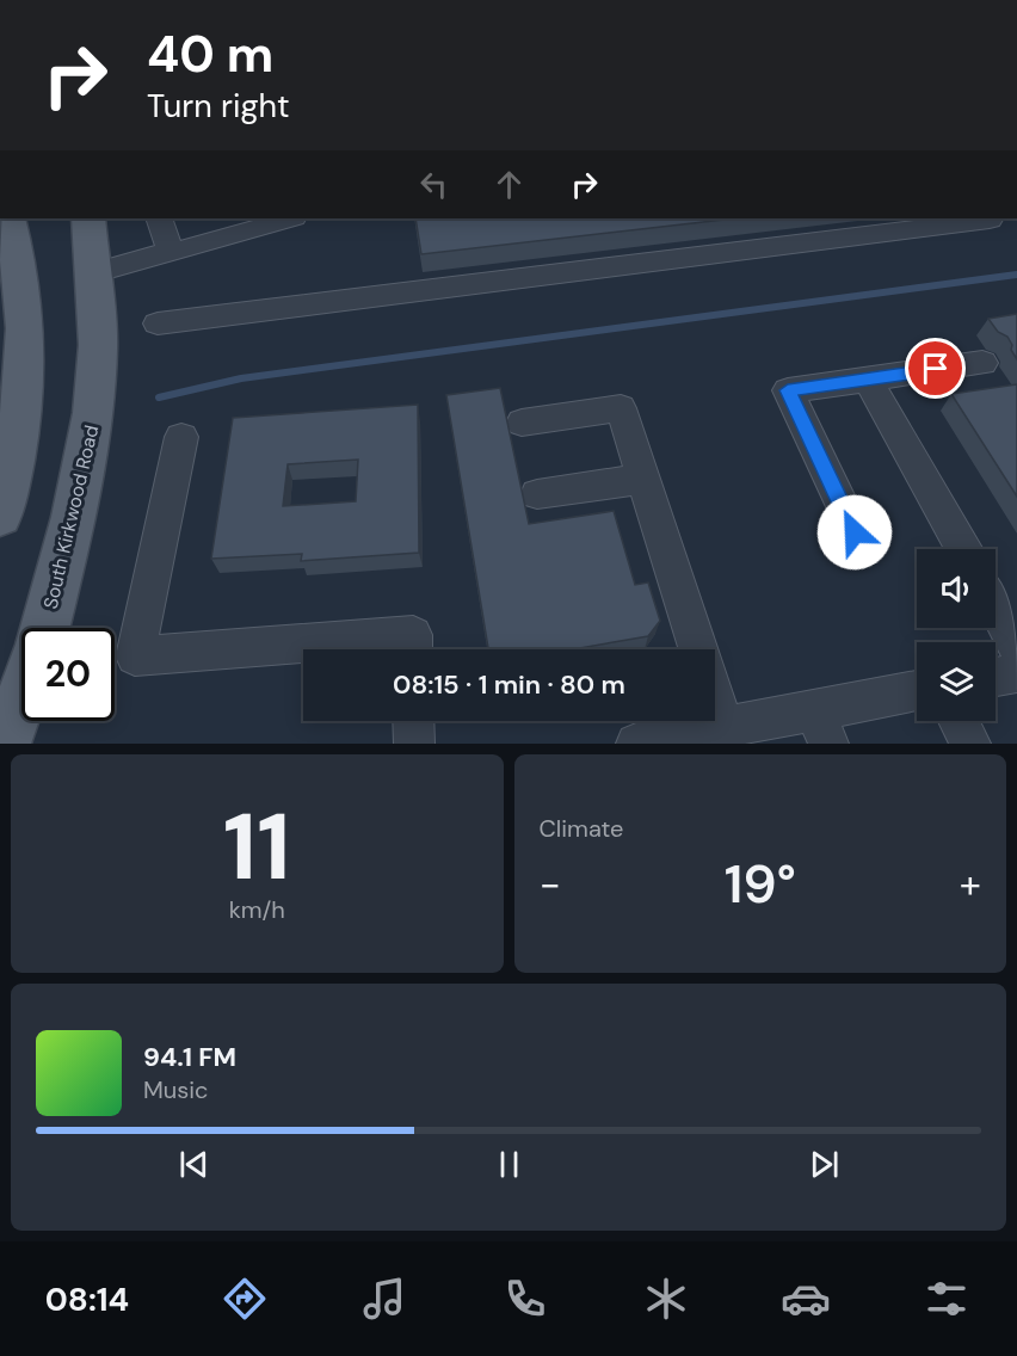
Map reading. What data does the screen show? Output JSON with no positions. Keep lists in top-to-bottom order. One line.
{"streets":{"main road":["South Kirkwood Road"]},"page":{"turn":["40 m","Turn right"],"limit":"20","trip":"08:15 · 1 min · 80 m","tile":[["11","km/h"],"Climate"],"heat":["−","19°","+"],"song":["94.1 FM","Music"],"tabs":"08:14"}}
